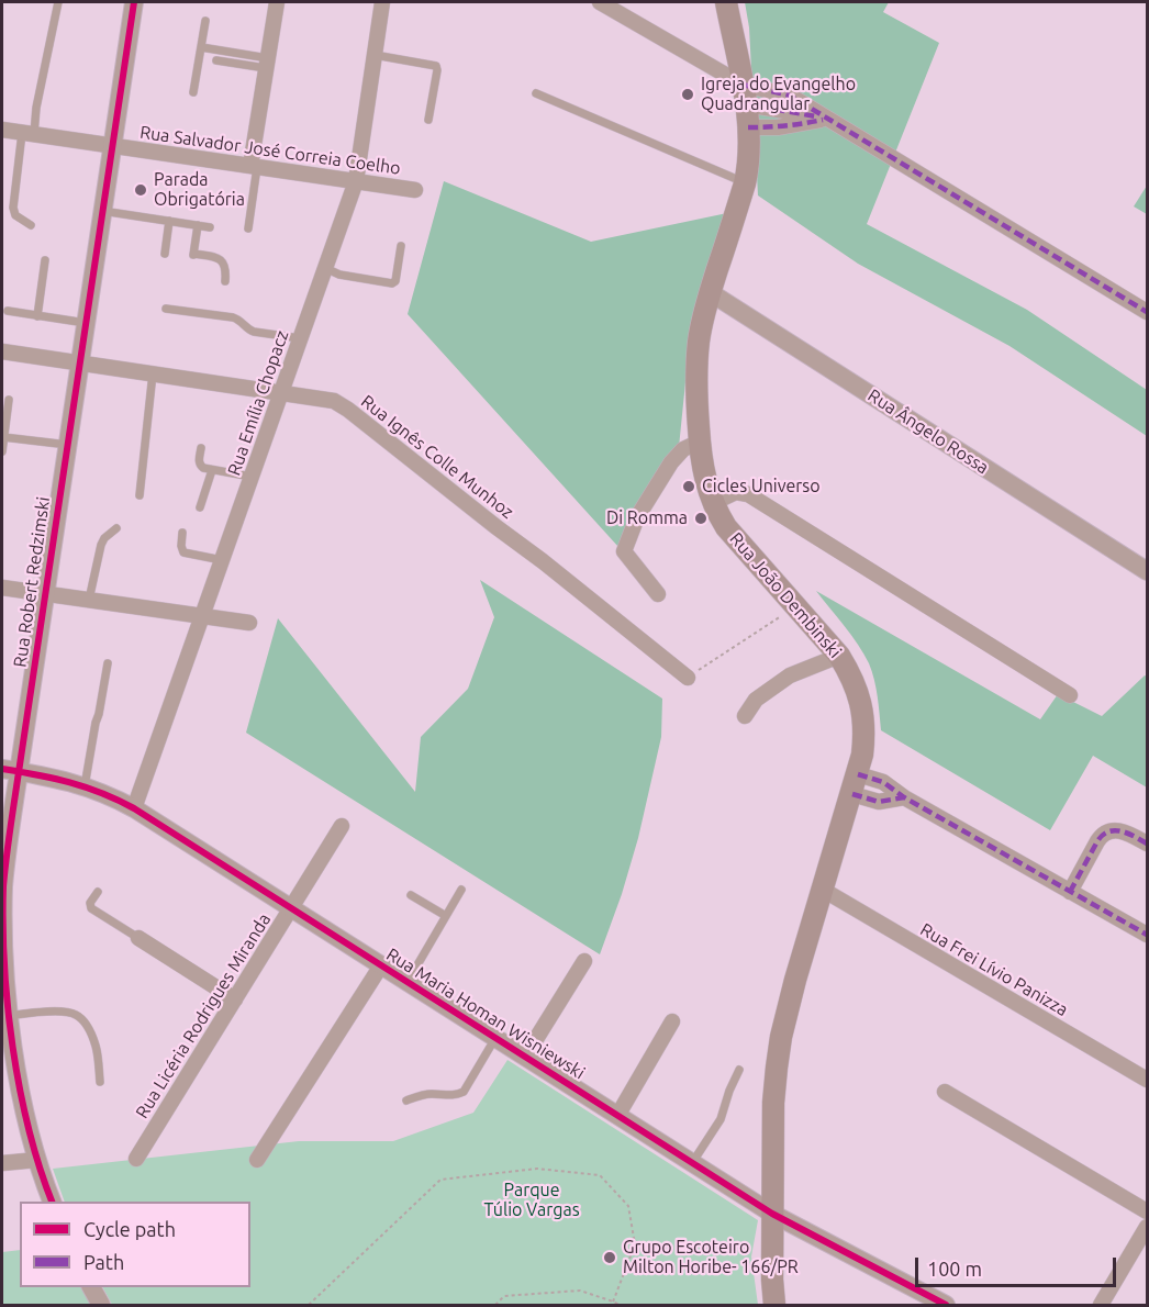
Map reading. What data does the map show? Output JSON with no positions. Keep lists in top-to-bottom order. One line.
{"streets":{"main road":["Rua João Dembinski"],"street":["Rua Salvador José Correia Coelho","Rua Emília Chopacz","Rua Ângelo Rossa","Rua Ignês Colle Munhoz","Rua Robert Redzimski","Rua Frei Lívio Panizza","Rua Maria Homan Wisniewski","Rua Licéria Rodrigues Miranda"]},"crossings":[["Rua Salvador José Correia Coelho","Rua Emília Chopacz"],["Rua Salvador José Correia Coelho","Rua Robert Redzimski"],["Rua Emília Chopacz","Rua Ignês Colle Munhoz"],["Rua Emília Chopacz","Rua Maria Homan Wisniewski"],["Rua Ângelo Rossa","Rua João Dembinski"],["Rua Ignês Colle Munhoz","Rua Robert Redzimski"],["Rua Robert Redzimski","Rua Maria Homan Wisniewski"],["Rua João Dembinski","Rua Frei Lívio Panizza"],["Rua João Dembinski","Rua Maria Homan Wisniewski"],["Rua Maria Homan Wisniewski","Rua Licéria Rodrigues Miranda"]],"parks":["Parque Túlio Vargas"],"places":["Igreja do Evangelho Quadrangular","Parada Obrigatória","Cicles Universo","Di Romma","Grupo Escoteiro Milton Horibe- 166/PR"],"legend":["Cycle path","Path"],"scale_bar":"100 m"}
